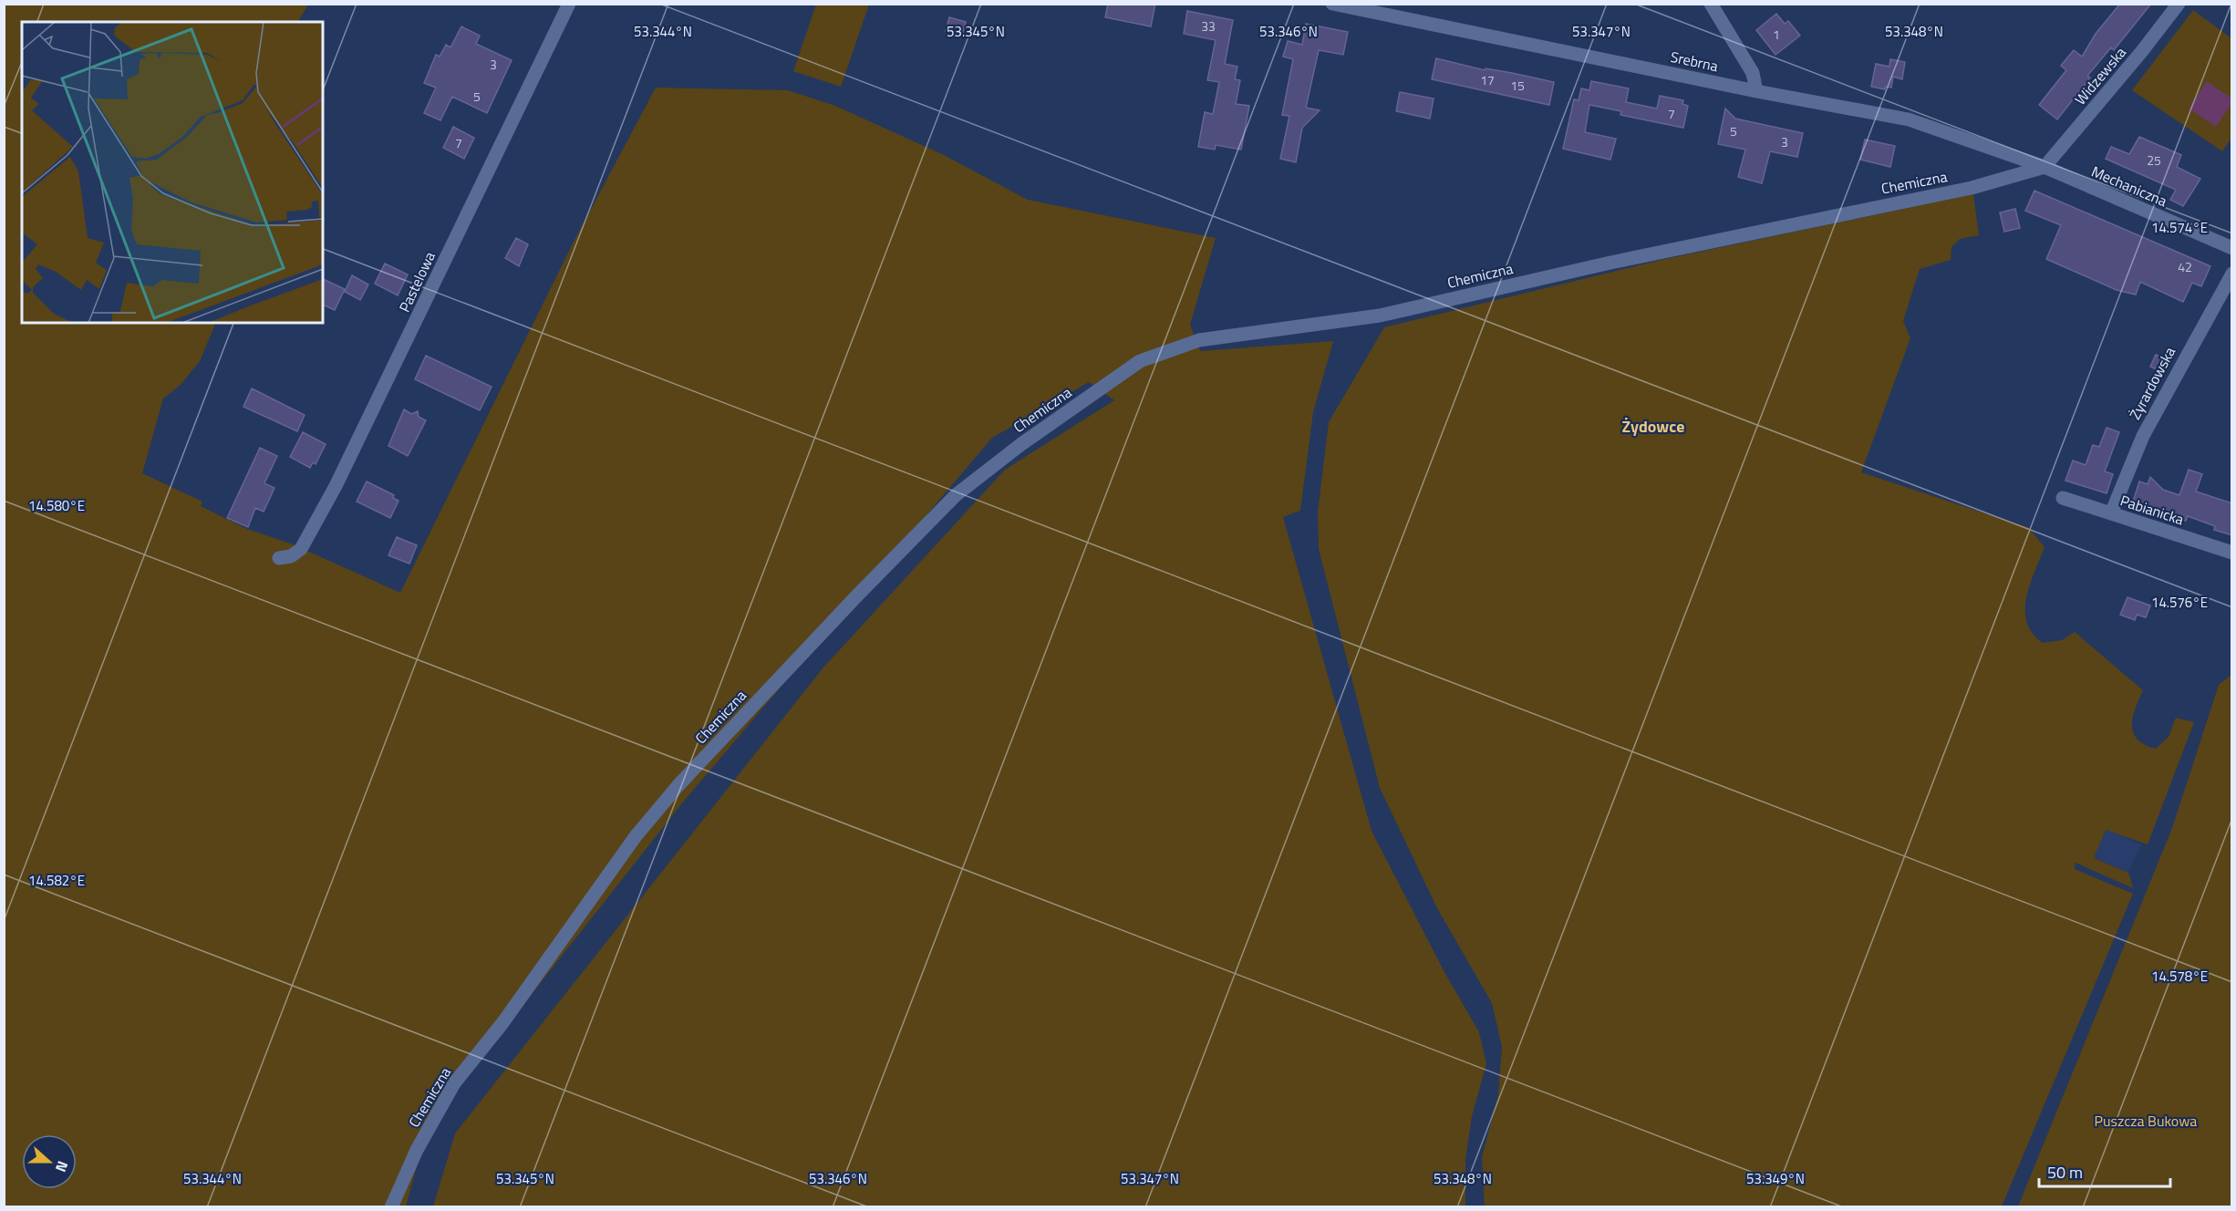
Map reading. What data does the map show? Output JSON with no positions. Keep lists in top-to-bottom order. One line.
{"streets":{"street":["Srebrna","Widzewska","Chemiczna","Mechaniczna","Pastelowa","Żyrardowska","Pabianicka"]},"crossings":[["Srebrna","Widzewska"],["Srebrna","Chemiczna"],["Srebrna","Mechaniczna"],["Widzewska","Chemiczna"],["Widzewska","Mechaniczna"],["Chemiczna","Mechaniczna"],["Żyrardowska","Pabianicka"]],"districts":["Żydowce"],"parks":["Puszcza Bukowa"],"house_numbers":["33","1","3","17","15","5","7","5","3","7","25","42"],"scale_bar":"50 m","north":"right","coordinates":["53.344°N","53.345°N","53.346°N","53.347°N","53.348°N","14.574°E","14.580°E","14.576°E","14.582°E","14.578°E","53.349°N"]}
